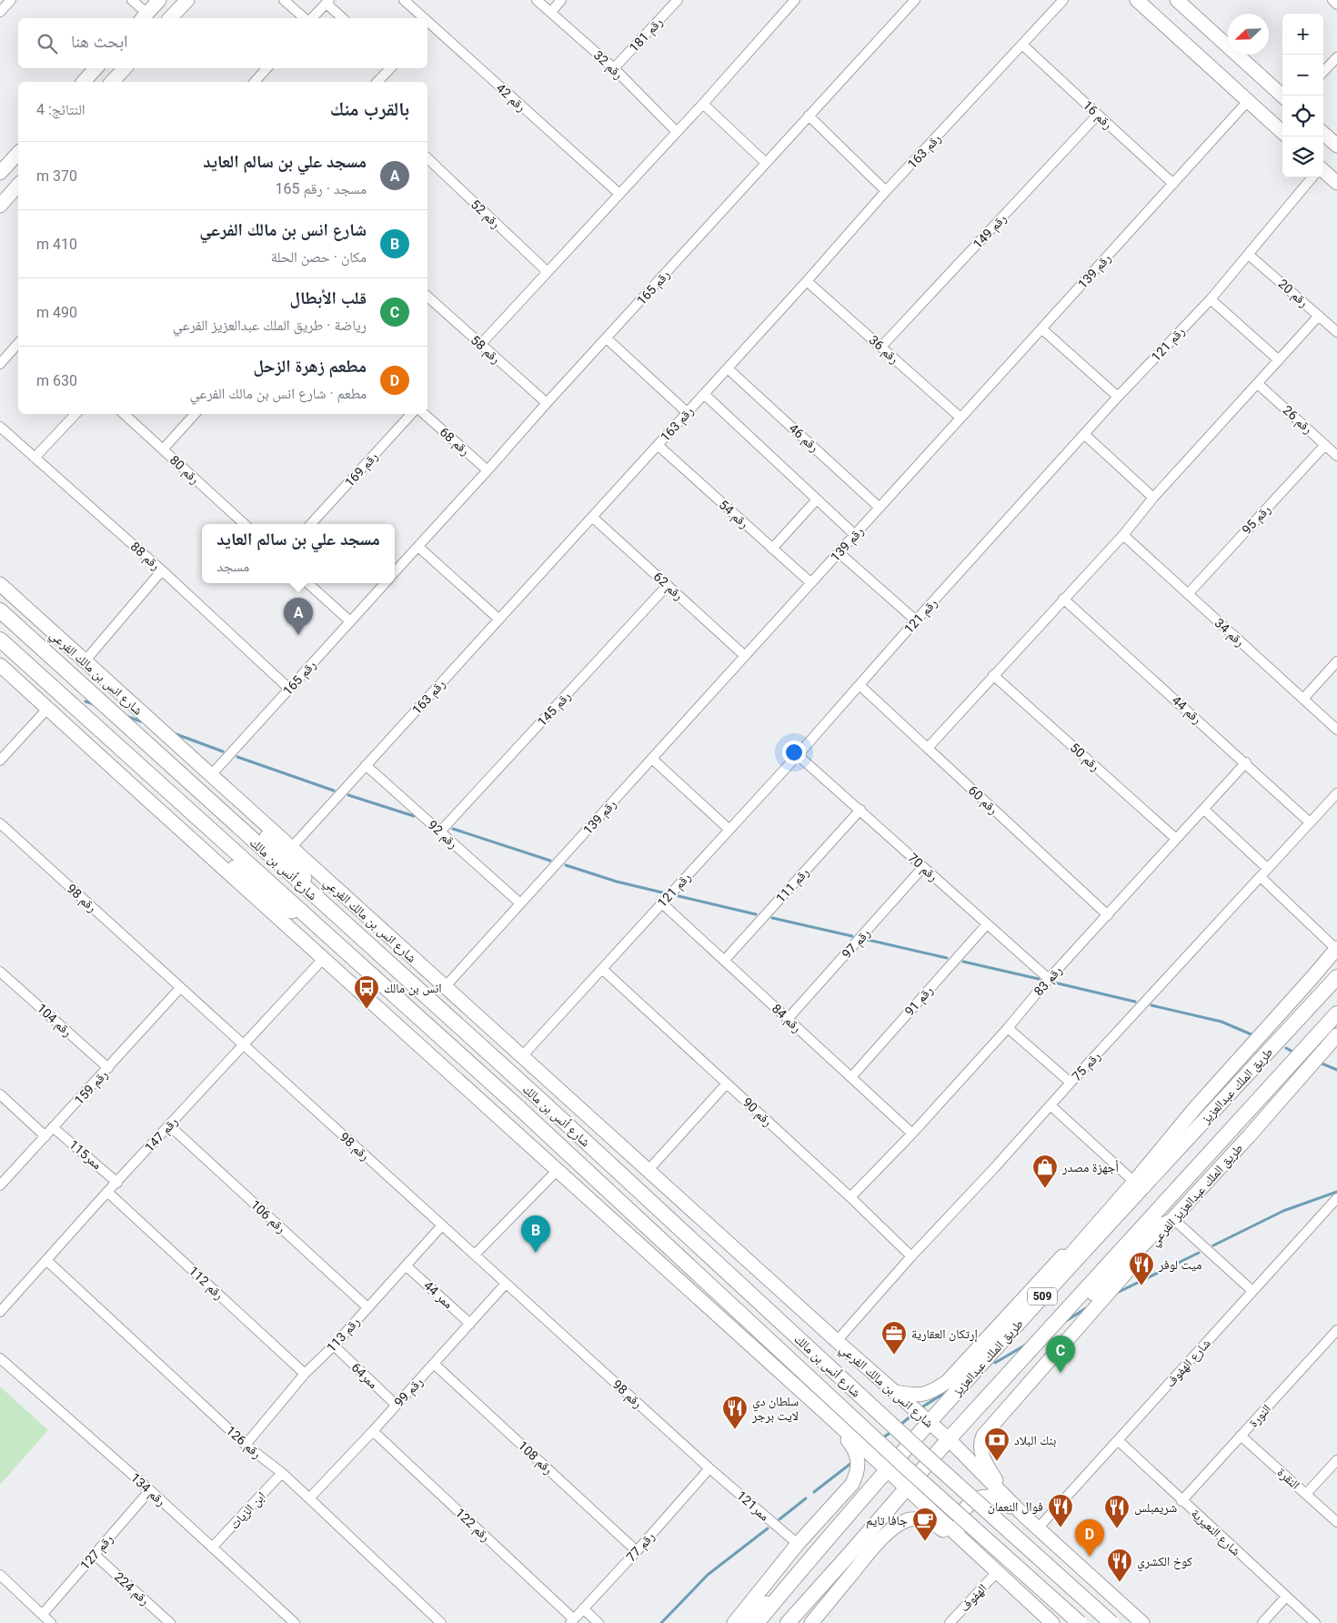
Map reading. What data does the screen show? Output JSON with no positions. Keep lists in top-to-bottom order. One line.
{"streets":{"main road":["شارع أنس بن مالك","طريق الملك عبدالعزيز","509"],"street":["رقم 181","رقم 32","رقم 42","رقم 16","رقم 163","رقم 52","رقم 149","رقم 139","رقم 165","رقم 20","رقم 121","رقم 58","رقم 36","رقم 26","رقم 46","رقم 68","رقم 80","رقم 169","رقم 54","رقم 95","رقم 88","رقم 62","رقم 34","شارع انس بن مالك الفرعي","رقم 145","رقم 44","رقم 50","رقم 60","رقم 92","رقم 70","رقم 111","رقم 98","رقم 97","رقم 83","رقم 91","رقم 84","رقم 104","رقم 75","رقم 159","رقم 90","رقم 147","ممر115","طريق الملك عبدالعزيز الفرعي","رقم 106","رقم 112","ممر 44","رقم 113","شارع الهفوف","ممر64","رقم 99","النورة","رقم 126","رقم 108","النقرة","رقم 134","ممر121","ابن الزيات","رقم 122","شارع النعيرية","رقم 77","رقم 127","رقم 224","الهفوف"]},"crossings":[["رقم 181","رقم 32"],["رقم 16","رقم 163"],["رقم 16","رقم 149"],["رقم 16","رقم 139"],["رقم 163","رقم 36"],["رقم 163","رقم 46"],["رقم 163","رقم 54"],["رقم 163","رقم 62"],["رقم 163","شارع انس بن مالك الفرعي"],["رقم 163","رقم 92"],["رقم 149","رقم 36"],["رقم 139","رقم 36"],["رقم 139","رقم 46"],["رقم 139","رقم 54"],["رقم 139","رقم 62"],["رقم 139","شارع انس بن مالك الفرعي"],["رقم 139","رقم 92"],["رقم 165","رقم 58"],["رقم 165","رقم 68"],["رقم 165","رقم 88"],["رقم 165","شارع انس بن مالك الفرعي"],["رقم 20","رقم 121"],["رقم 121","شارع انس بن مالك الفرعي"],["رقم 121","رقم 60"],["رقم 121","رقم 70"],["رقم 121","رقم 84"],["رقم 121","رقم 90"],["رقم 26","رقم 95"],["رقم 95","رقم 34"],["رقم 62","رقم 145"],["شارع انس بن مالك الفرعي","رقم 75"],["شارع انس بن مالك الفرعي","طريق الملك عبدالعزيز"],["شارع انس بن مالك الفرعي","طريق الملك عبدالعزيز الفرعي"],["شارع انس بن مالك الفرعي","شارع الهفوف"],["رقم 145","رقم 92"],["رقم 44","رقم 83"],["رقم 44","رقم 75"],["رقم 50","رقم 83"],["رقم 60","رقم 83"],["رقم 70","رقم 111"],["رقم 70","رقم 97"],["رقم 70","رقم 83"],["رقم 70","رقم 91"],["رقم 111","رقم 84"],["رقم 98","رقم 159"],["رقم 98","رقم 147"],["رقم 98","رقم 113"],["رقم 98","رقم 99"],["رقم 98","ممر121"],["رقم 98","رقم 77"],["رقم 97","رقم 84"],["رقم 83","رقم 84"],["رقم 83","رقم 90"],["رقم 91","رقم 84"],["رقم 104","رقم 159"],["رقم 75","رقم 90"],["رقم 159","ممر115"],["رقم 147","ممر115"],["رقم 147","رقم 106"],["رقم 147","رقم 112"],["رقم 147","رقم 126"],["رقم 106","رقم 113"],["رقم 112","رقم 113"],["ممر 44","رقم 113"],["ممر 44","رقم 99"],["رقم 113","ممر64"],["رقم 113","رقم 126"],["شارع الهفوف","شارع النعيرية"],["ممر64","رقم 99"],["رقم 99","رقم 126"],["رقم 99","رقم 108"],["رقم 99","رقم 122"],["النورة","النقرة"],["النورة","شارع النعيرية"],["رقم 126","ابن الزيات"],["رقم 108","رقم 77"],["رقم 134","ابن الزيات"],["رقم 134","رقم 127"],["ممر121","رقم 77"],["رقم 122","رقم 77"],["رقم 127","رقم 224"]],"places":{"bus stop":["انس بن مالك"],"shop":["أجهزة مصدر"],"restaurant":["ميت لوفر","سلطان دي لايت برجر","فوال النعمان","شريمبلس","كوخ الكشري"],"office":["إرتكان العقارية"],"bank":["بنك البلاد"],"cafe":["جافا تايم"]},"north":"bottom left","page":{"map_buttons":["+","−"],"search":"ابحث هنا","heading":["بالقرب منك","النتائج: 4"],"list":[{"mark":"A","name":"مسجد علي بن سالم العايد","note":"مسجد · رقم 165","value":"370 m"},{"mark":"B","name":"شارع انس بن مالك الفرعي","note":"مكان · حصن الحلة","value":"410 m"},{"mark":"C","name":"قلب الأبطال","note":"رياضة · طريق الملك عبدالعزيز الفرعي","value":"490 m"},{"mark":"D","name":"مطعم زهرة الزحل","note":"مطعم · شارع انس بن مالك الفرعي","value":"630 m"}],"popup":["مسجد علي بن سالم العايد","مسجد"],"pins":["A","B","C","D"]}}
